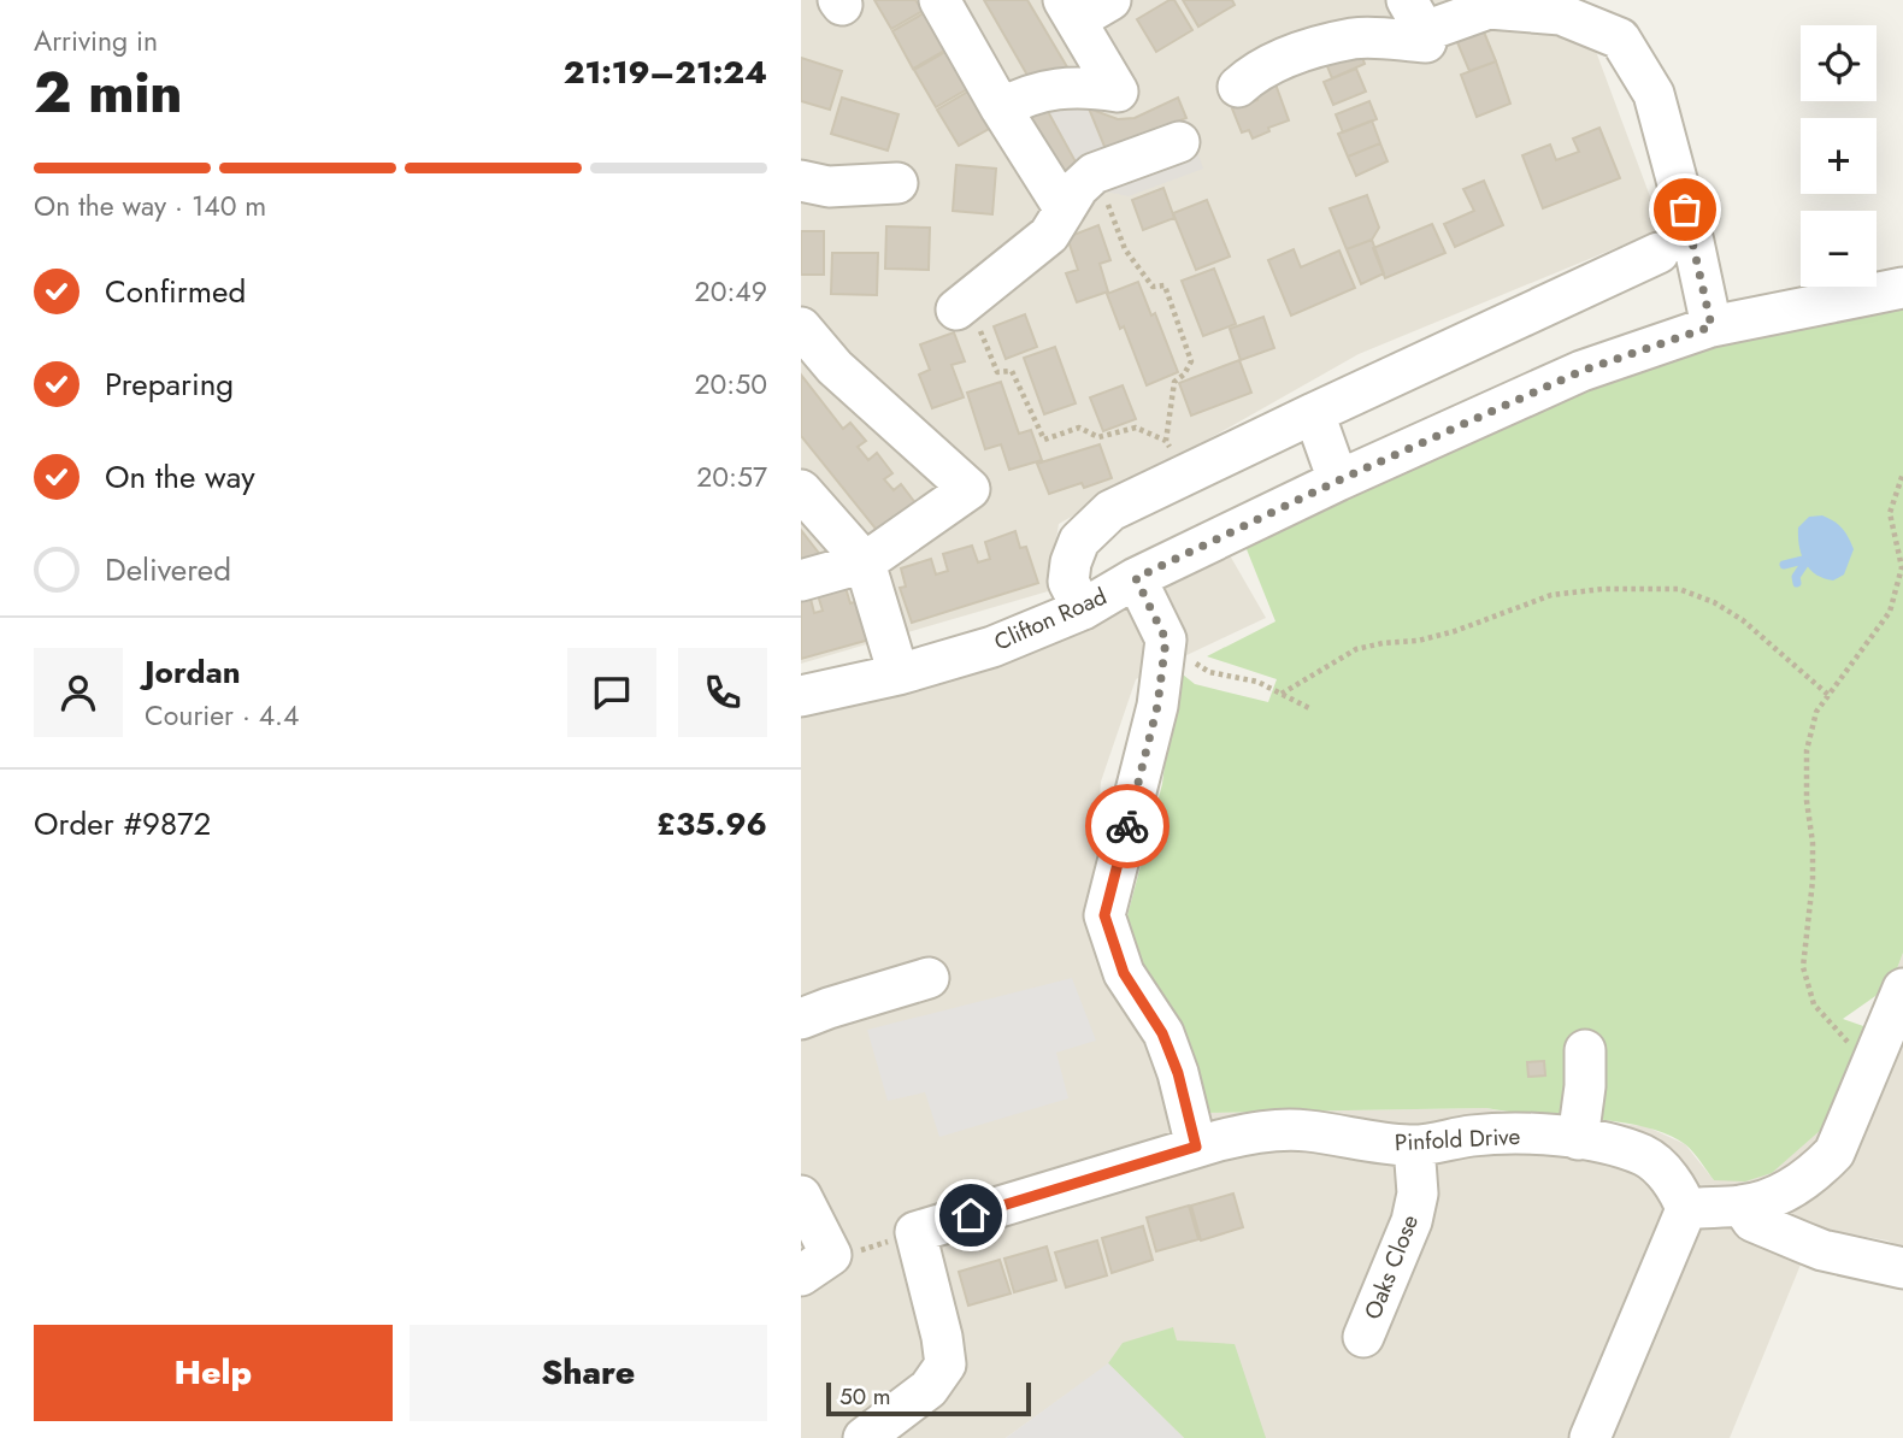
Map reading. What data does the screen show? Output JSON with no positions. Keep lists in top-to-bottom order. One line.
{"streets":{"street":["Clifton Road","Pinfold Drive","Oaks Close"]},"crossings":[["Pinfold Drive","Oaks Close"]],"scale_bar":"50 m","page":{"heading":["2 min","Arriving in","21:19–21:24"],"panel":["Jordan","Courier · 4.4","Order #9872","£35.96"],"map_buttons":["+","−"],"bar":"On the way · 140 m","list":[["Confirmed","20:49"],["Preparing","20:50"],["On the way","20:57"],"Delivered"],"buttons":["Help","Share"],"scale":"50 m"}}
